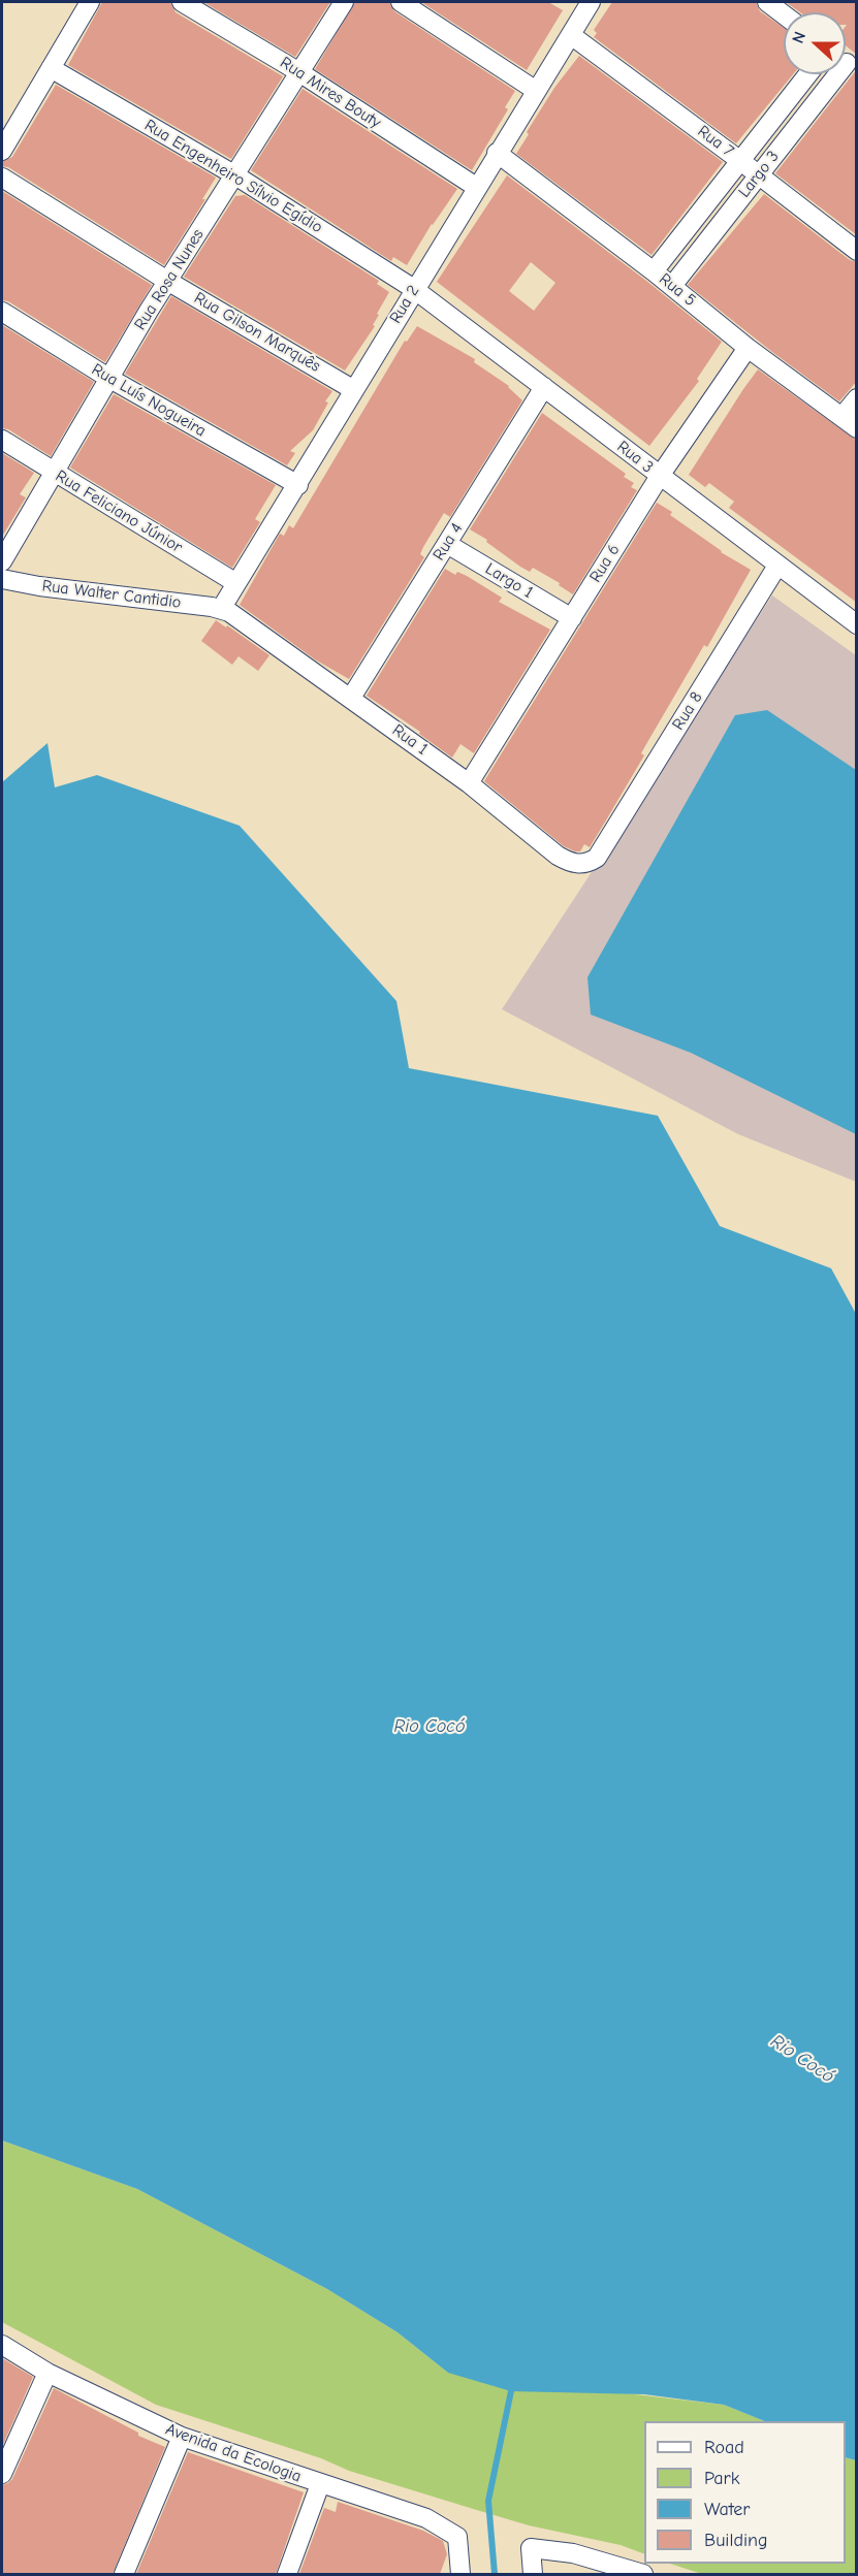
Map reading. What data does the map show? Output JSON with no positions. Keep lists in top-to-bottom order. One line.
{"streets":{"street":["Rua Mires Bouty","Rua 7","Largo 3","Rua Engenheiro Sílvio Egídio","Rua Rosa Nunes","Rua 5","Rua 2","Rua Gilson Marquês","Rua Luís Nogueira","Rua 3","Rua Feliciano Júnior","Rua 4","Rua 6","Largo 1","Rua Walter Cantidio","Rua 8","Rua 1","Avenida da Ecologia"]},"crossings":[["Rua Mires Bouty","Rua Rosa Nunes"],["Rua Mires Bouty","Rua 2"],["Rua 7","Largo 3"],["Rua 7","Rua 2"],["Largo 3","Rua 5"],["Rua Engenheiro Sílvio Egídio","Rua Rosa Nunes"],["Rua Engenheiro Sílvio Egídio","Rua 2"],["Rua Engenheiro Sílvio Egídio","Rua 3"],["Rua Rosa Nunes","Rua Gilson Marquês"],["Rua Rosa Nunes","Rua Luís Nogueira"],["Rua Rosa Nunes","Rua Feliciano Júnior"],["Rua 5","Rua 2"],["Rua 5","Rua 6"],["Rua 2","Rua Gilson Marquês"],["Rua 2","Rua Luís Nogueira"],["Rua 2","Rua 3"],["Rua 2","Rua Feliciano Júnior"],["Rua 2","Rua Walter Cantidio"],["Rua 2","Rua 1"],["Rua 3","Rua 4"],["Rua 3","Rua 6"],["Rua 3","Rua 8"],["Rua 4","Largo 1"],["Rua 4","Rua 1"],["Rua 6","Largo 1"],["Rua 6","Rua 1"],["Rua Walter Cantidio","Rua 1"],["Rua 8","Rua 1"]],"water":["Rio Cocó"],"legend":["Road","Park","Water","Building"],"north":"left"}
